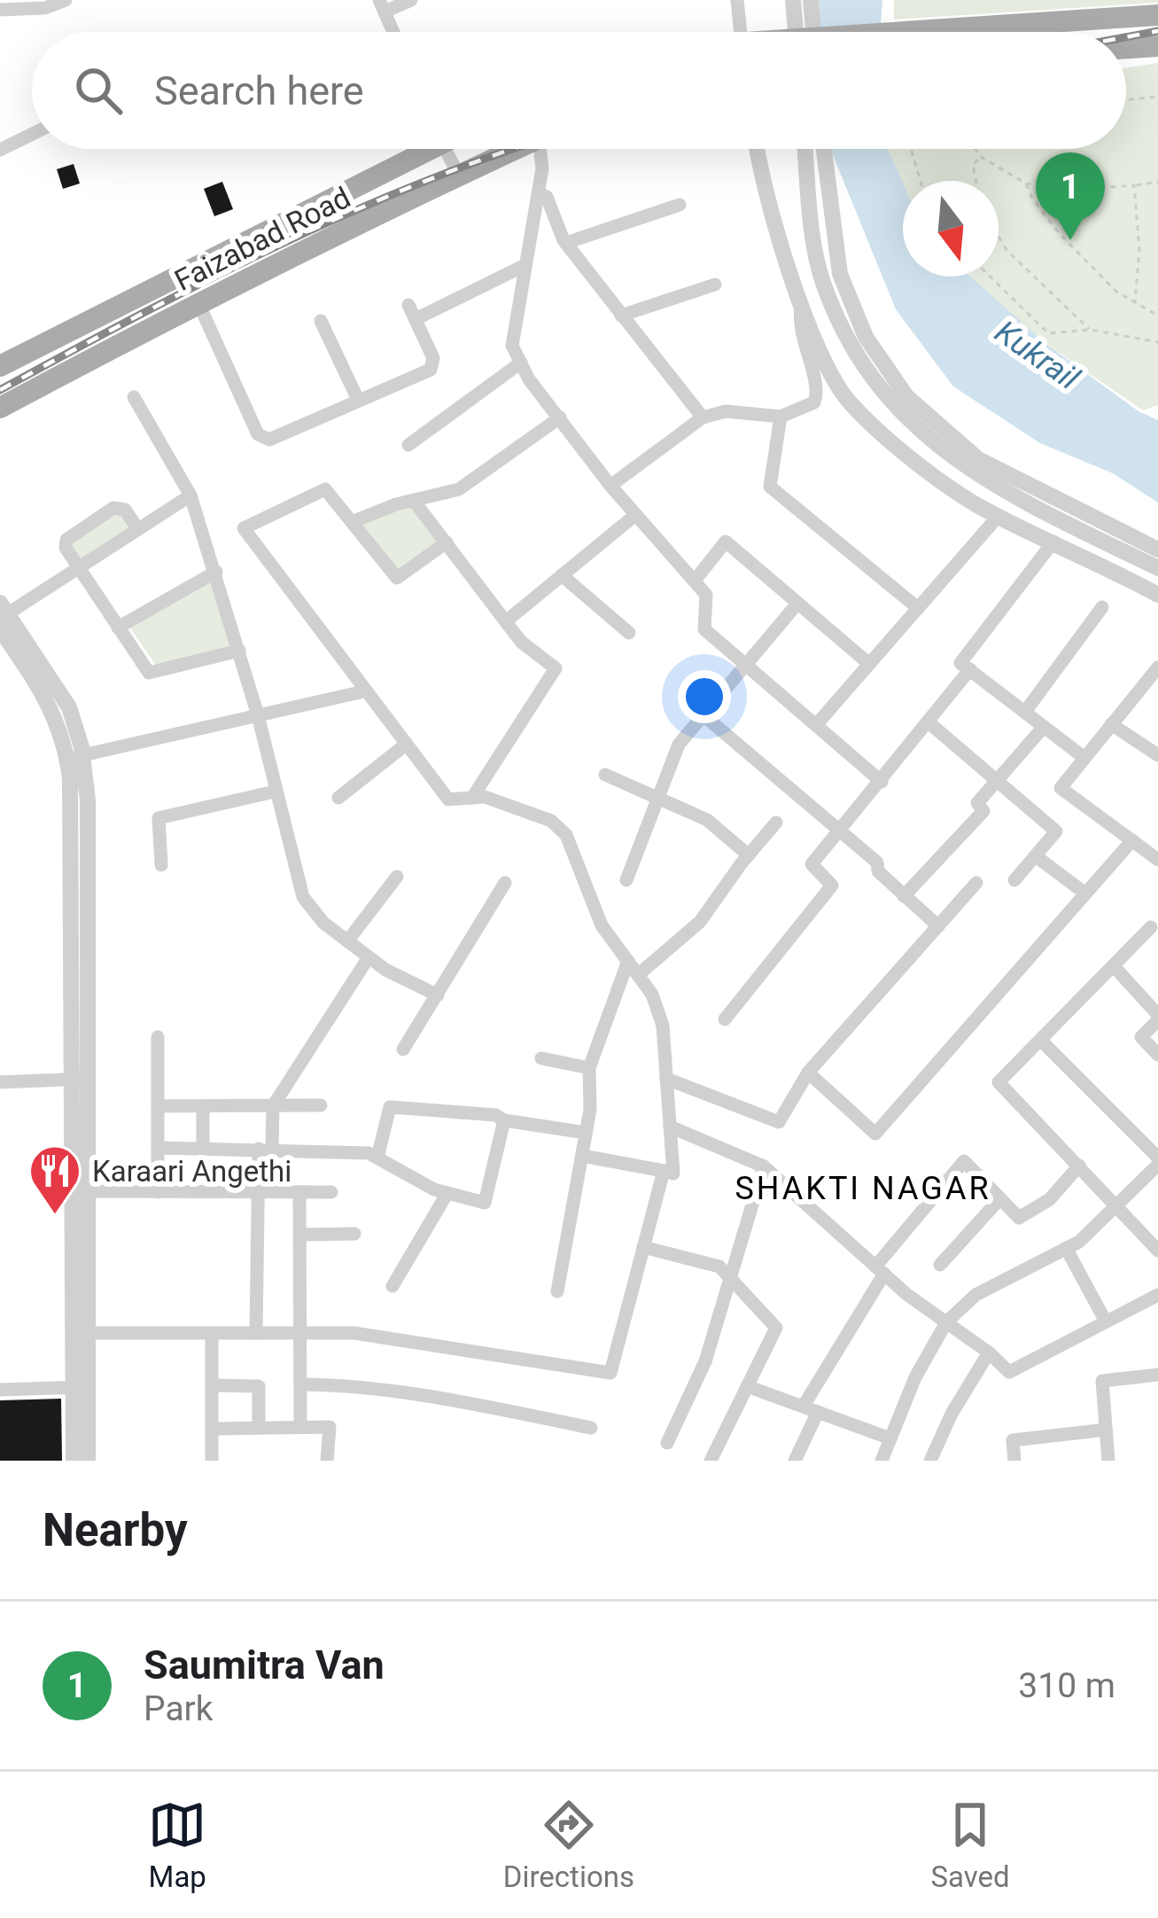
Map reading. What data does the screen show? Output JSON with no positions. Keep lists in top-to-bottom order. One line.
{"streets":{"main road":["Faizabad Road"]},"districts":["SHAKTI NAGAR"],"water":["Kukrail"],"places":{"restaurant":["Karaari Angethi"]},"north":"bottom","page":{"search":"Search here","pins":"1","heading":"Nearby","list":[{"mark":"1","name":"Saumitra Van","note":"Park","value":"310 m"}],"nav":["Map","Directions","Saved"]}}
